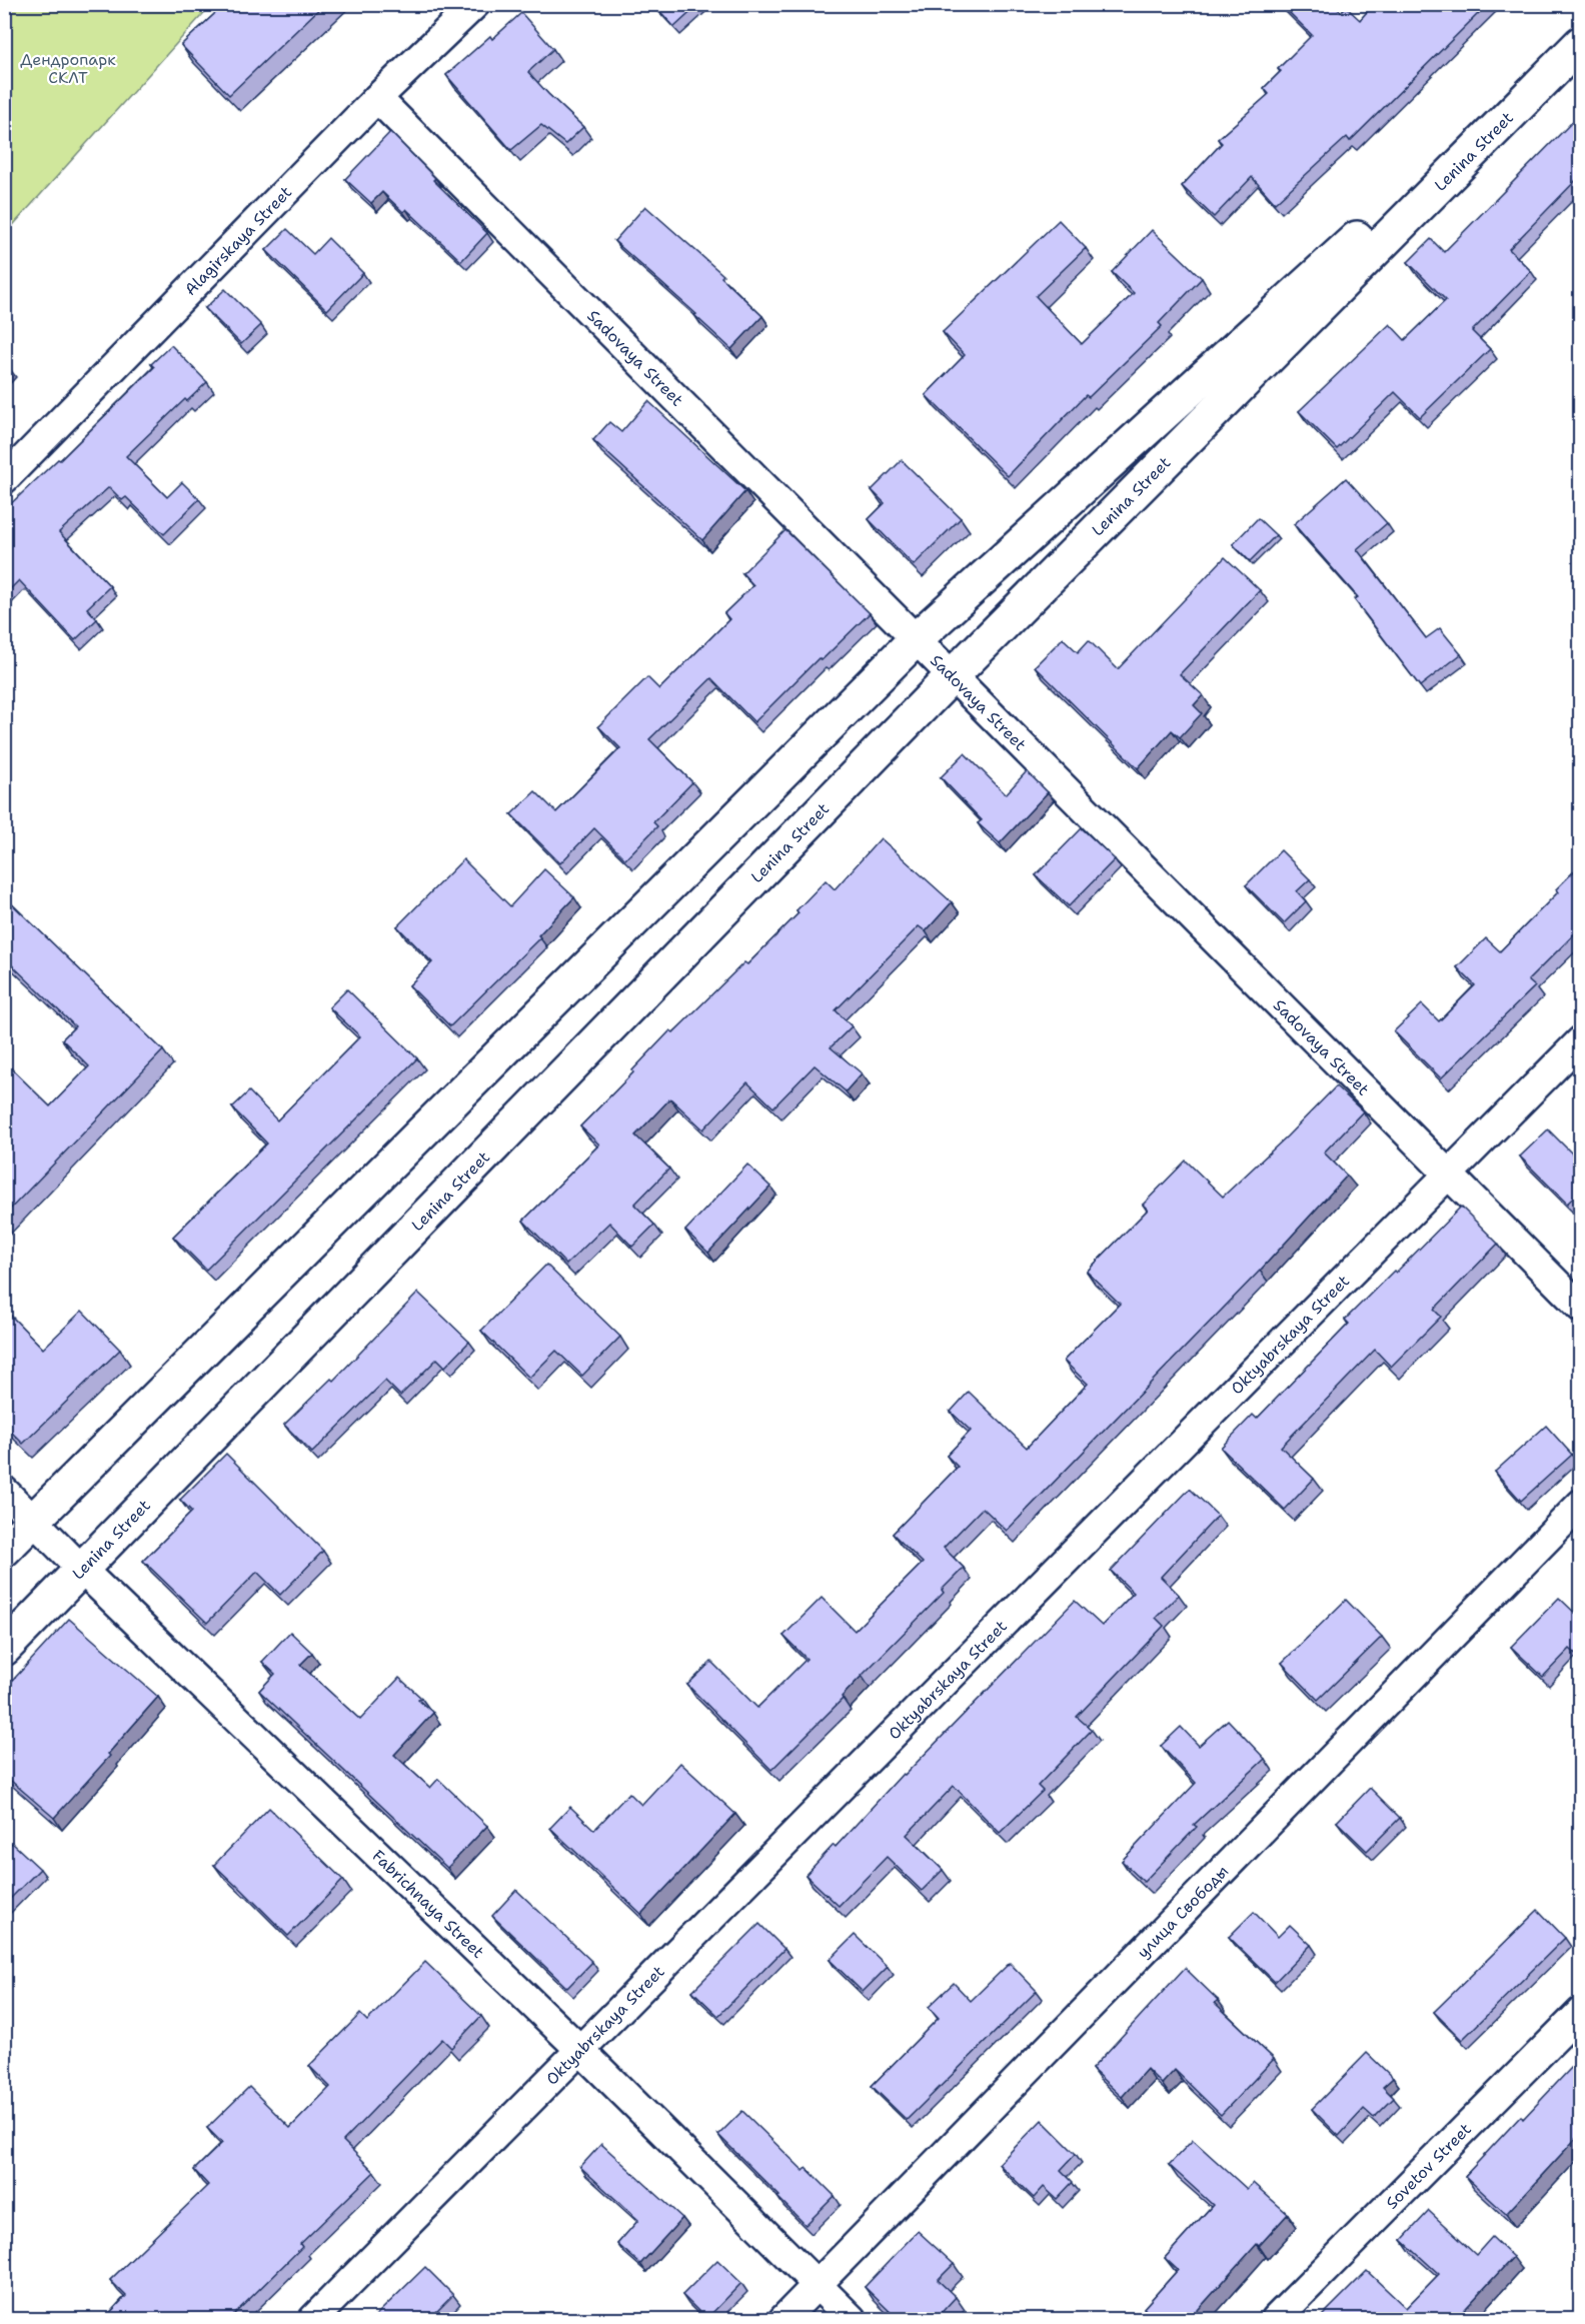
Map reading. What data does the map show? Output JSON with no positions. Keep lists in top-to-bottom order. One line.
{"streets":{"street":["Lenina Street","Alagirskaya Street","Sadovaya Street","Oktyabrskaya Street","Fabrichnaya Street","улица Свободы","Sovetov Street"]},"crossings":[["Lenina Street","Sadovaya Street"],["Lenina Street","Fabrichnaya Street"],["Alagirskaya Street","Sadovaya Street"],["Sadovaya Street","Oktyabrskaya Street"],["Oktyabrskaya Street","Fabrichnaya Street"],["Fabrichnaya Street","улица Свободы"]],"parks":["Дендропарк СКЛТ"]}
